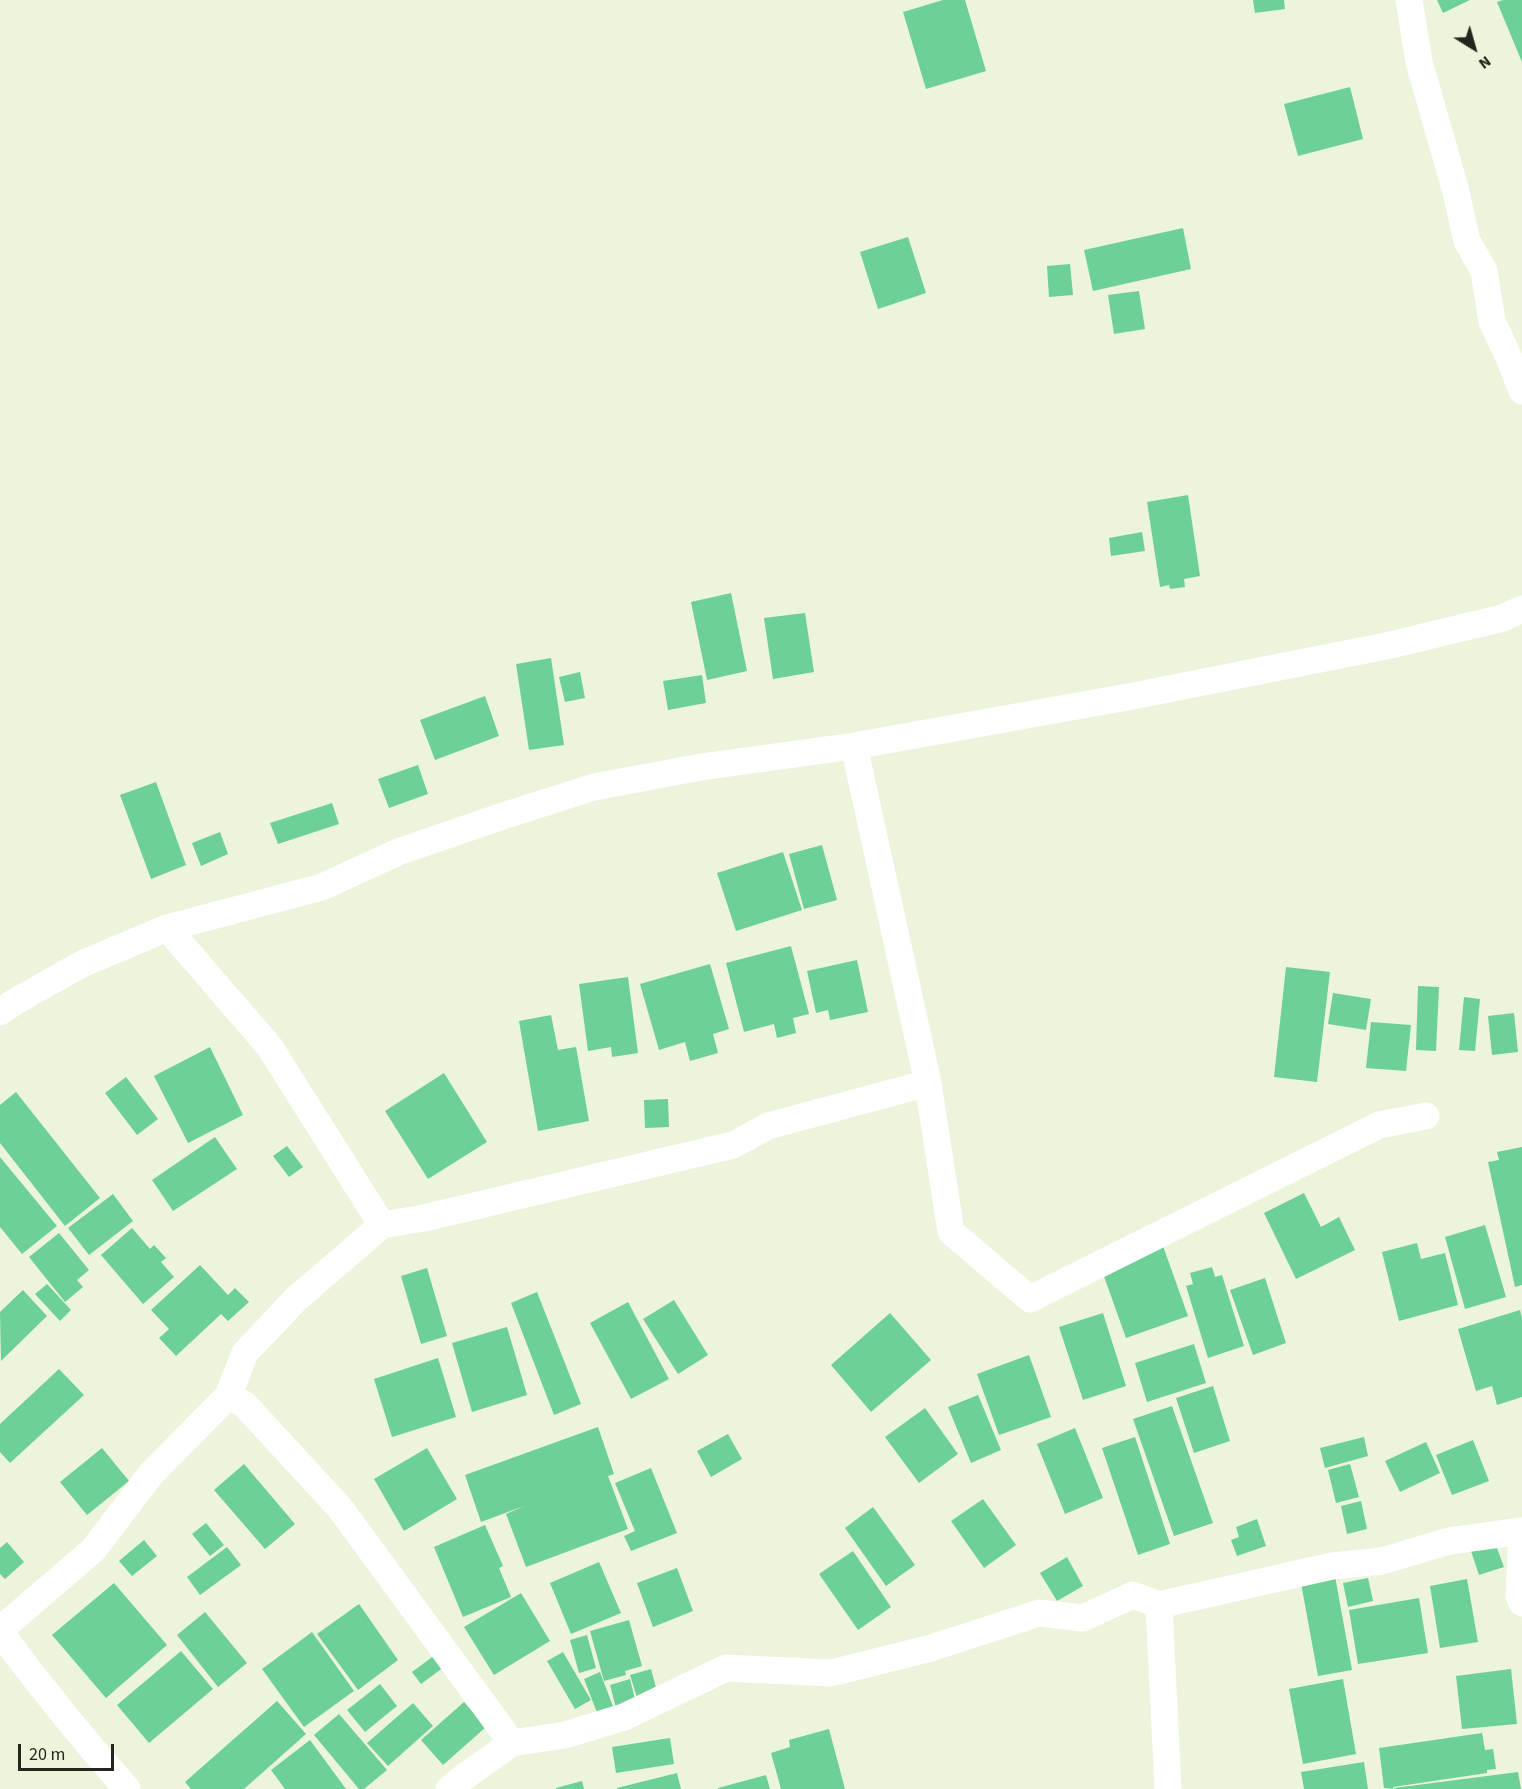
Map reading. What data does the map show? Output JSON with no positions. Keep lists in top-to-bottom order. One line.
{"scale_bar":"20 m","north":"bottom right"}
